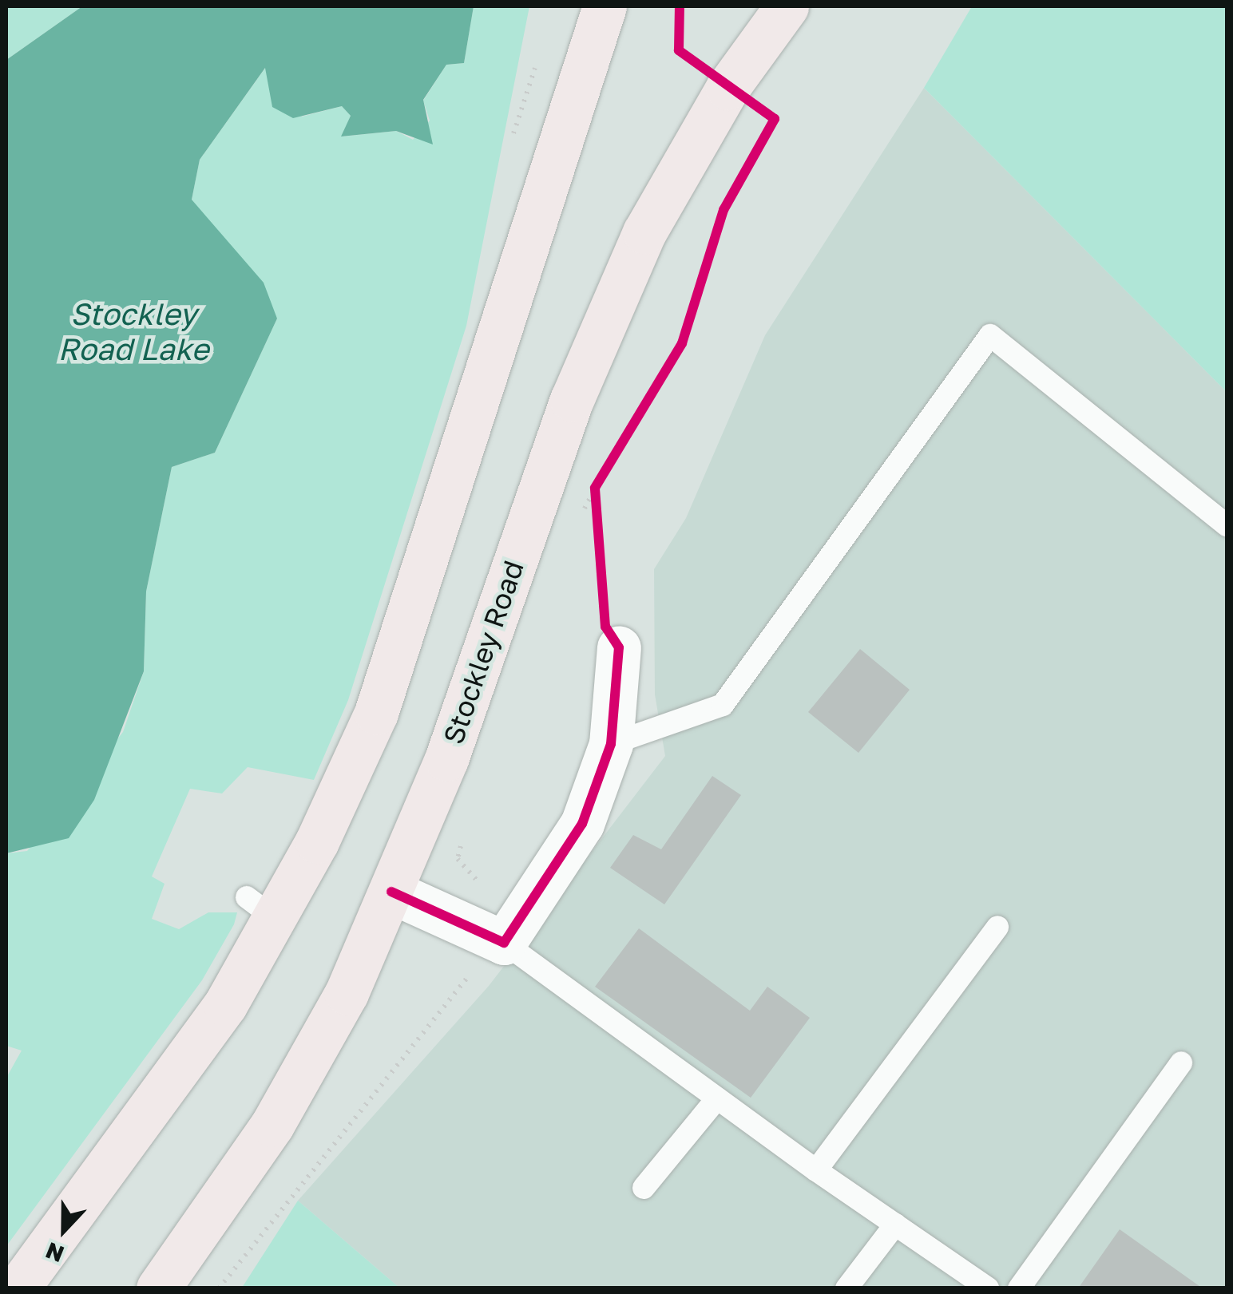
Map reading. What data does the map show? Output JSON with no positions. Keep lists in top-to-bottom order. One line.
{"streets":{"main road":["Stockley Road"]},"water":["Stockley Road Lake"],"north":"bottom"}
